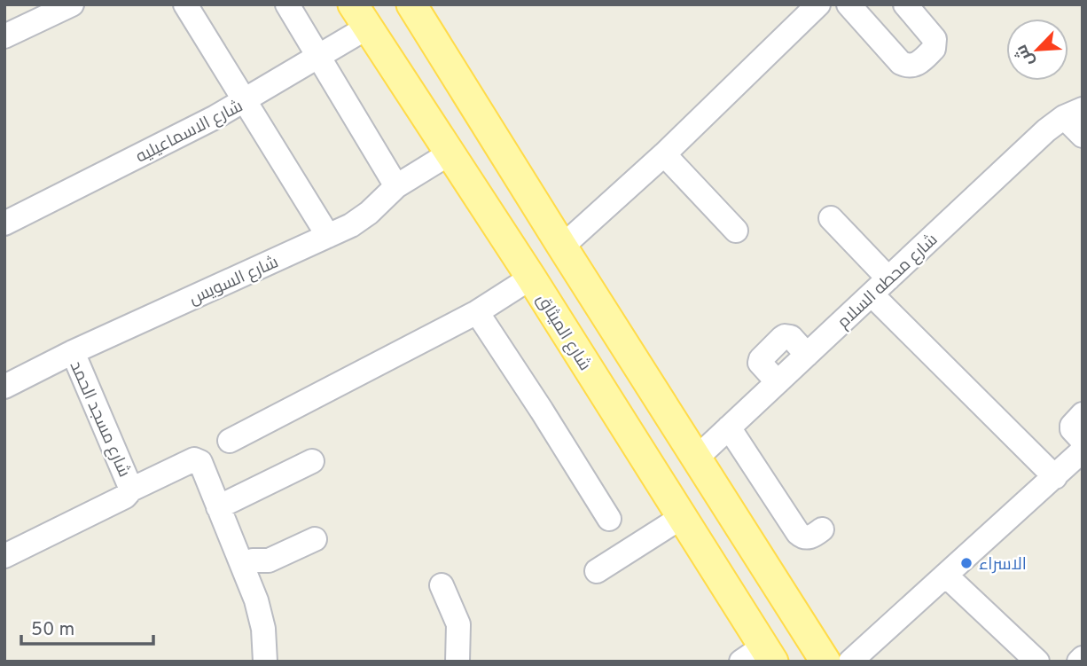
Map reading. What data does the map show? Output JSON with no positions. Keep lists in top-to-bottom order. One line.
{"streets":{"main road":["شارع الميثاق"],"street":["شارع الاسماعيليه","شارع السويس","شارع محطه السلام","شارع مسجد الحمد"]},"crossings":[["شارع الاسماعيليه","شارع الميثاق"],["شارع السويس","شارع الميثاق"],["شارع السويس","شارع مسجد الحمد"]],"places":["الاسراء"],"scale_bar":"50 m","north":"bottom left"}
